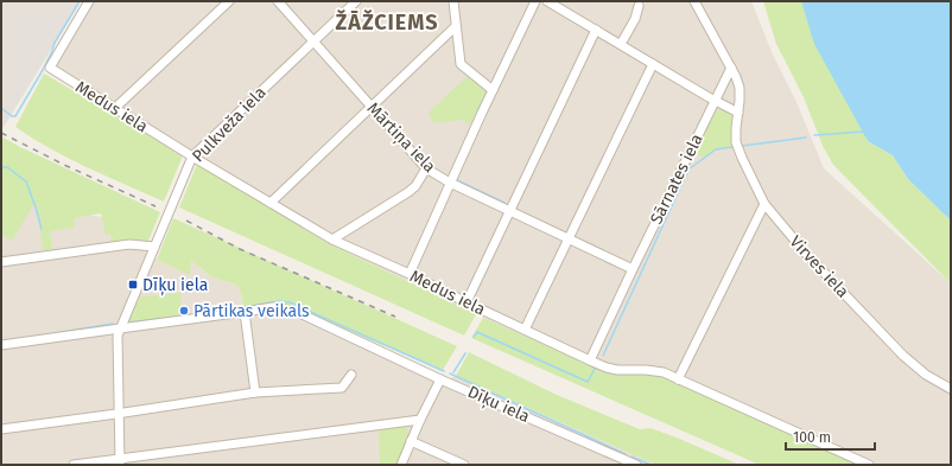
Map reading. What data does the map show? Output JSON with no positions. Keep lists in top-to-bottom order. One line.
{"streets":{"street":["Medus iela","Pulkveža iela","Mārtiņa iela","Sārnates iela","Virves iela","Dīķu iela"]},"crossings":[["Medus iela","Pulkveža iela"],["Medus iela","Sārnates iela"],["Pulkveža iela","Mārtiņa iela"],["Pulkveža iela","Dīķu iela"],["Mārtiņa iela","Sārnates iela"],["Sārnates iela","Virves iela"]],"districts":["ŽĀŽCIEMS"],"places":{"transit":["Dīķu iela"],"other":["Pārtikas veikals"]},"scale_bar":"100 m"}
